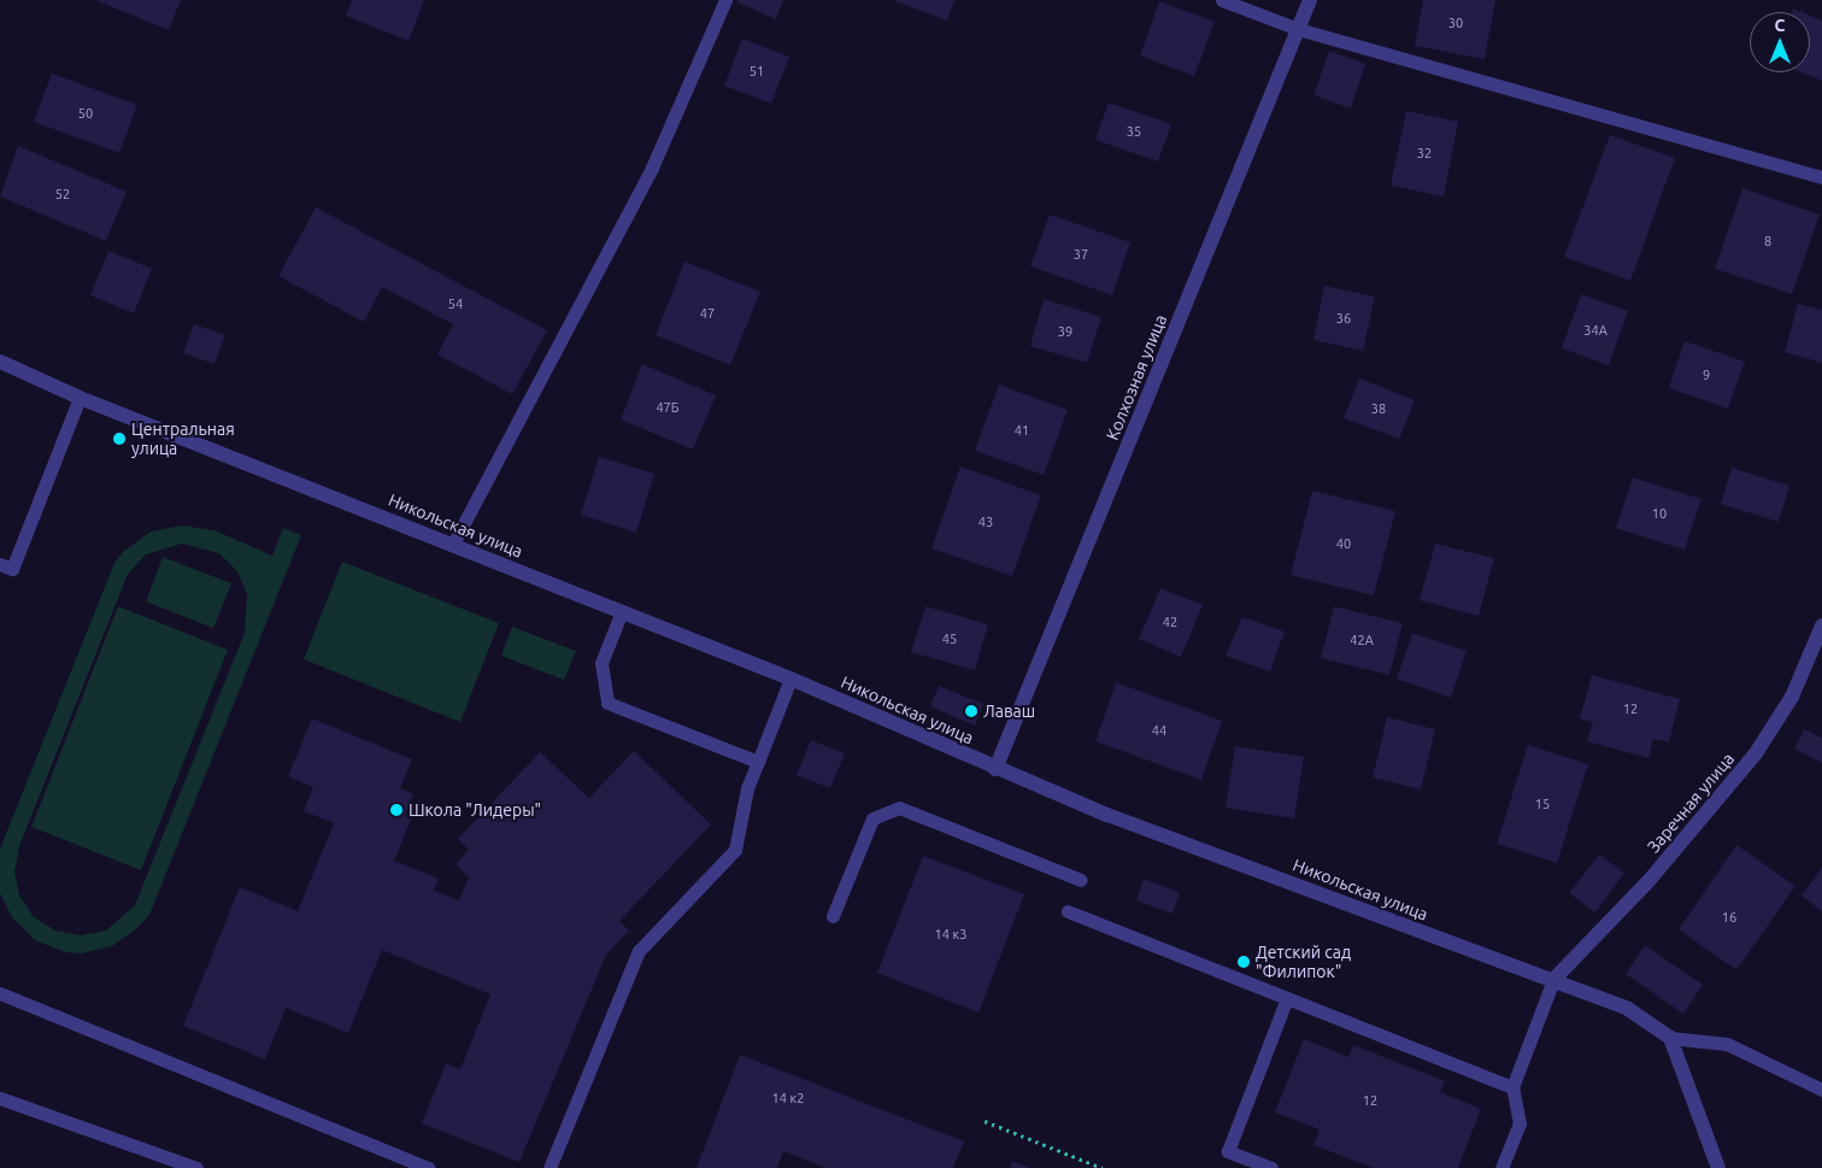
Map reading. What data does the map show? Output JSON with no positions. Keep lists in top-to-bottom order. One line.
{"streets":{"street":["Колхозная улица","Никольская улица","Заречная улица"]},"crossings":[["Колхозная улица","Никольская улица"],["Никольская улица","Заречная улица"]],"places":["Центральная улица","Лаваш","Школа \"Лидеры\"","Детский сад \"Филипок\""],"house_numbers":["30","51","50","35","32","52","8","37","54","47","36","34А","39","9","47Б","38","41","10","43","40","42","45","42А","12","44","15","16","14 к3","14 к2","12"],"north":"top"}
